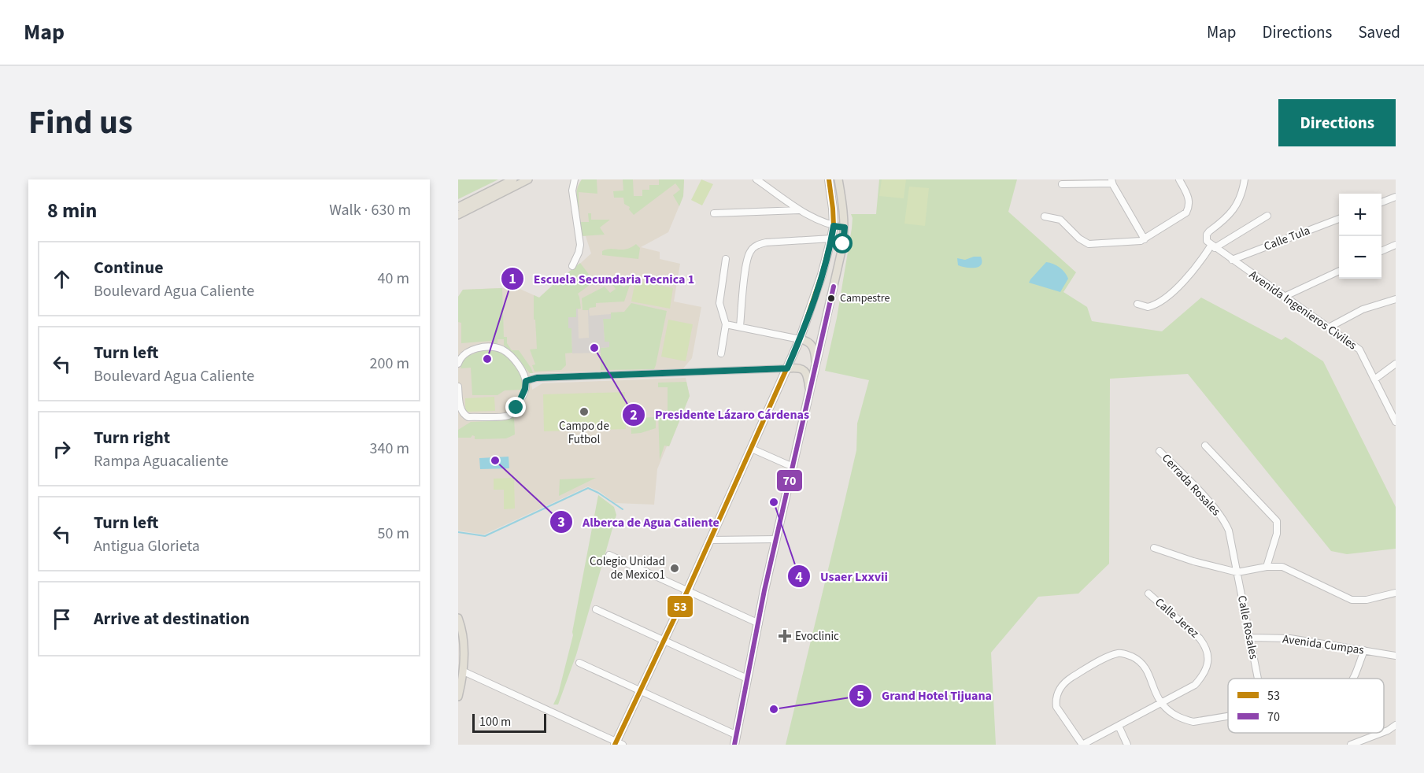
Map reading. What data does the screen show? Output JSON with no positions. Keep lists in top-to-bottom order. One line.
{"streets":{"street":["Calle Tula","Avenida Ingenieros Civiles","Cerrada Rosales","Calle Jerez","Calle Rosales","Avenida Cumpas"]},"crossings":[["Calle Tula","Avenida Ingenieros Civiles"],["Cerrada Rosales","Calle Rosales"],["Calle Rosales","Avenida Cumpas"]],"places":{"other":["Campestre","Presidente Lázaro Cárdenas","Escuela Secundaria Tecnica 1","Campo de Futbol","Alberca de Agua Caliente","Usaer Lxxvii","Colegio Unidad de Mexico1","Grand Hotel Tijuana"],"health":["Evoclinic"]},"lines":["transit line 53","transit line 70"],"legend":["53","70"],"scale_bar":"100 m","page":{"header":"Map","nav":["Map","Directions","Saved"],"title":"Find us","buttons":"Directions","heading":["8 min","Walk · 630 m"],"map_buttons":["+","−"],"list":[["Continue","Boulevard Agua Caliente","40 m"],["Turn left","Boulevard Agua Caliente","200 m"],["Turn right","Rampa Aguacaliente","340 m"],["Turn left","Antigua Glorieta","50 m"],"Arrive at destination"],"scale":"100 m"}}
